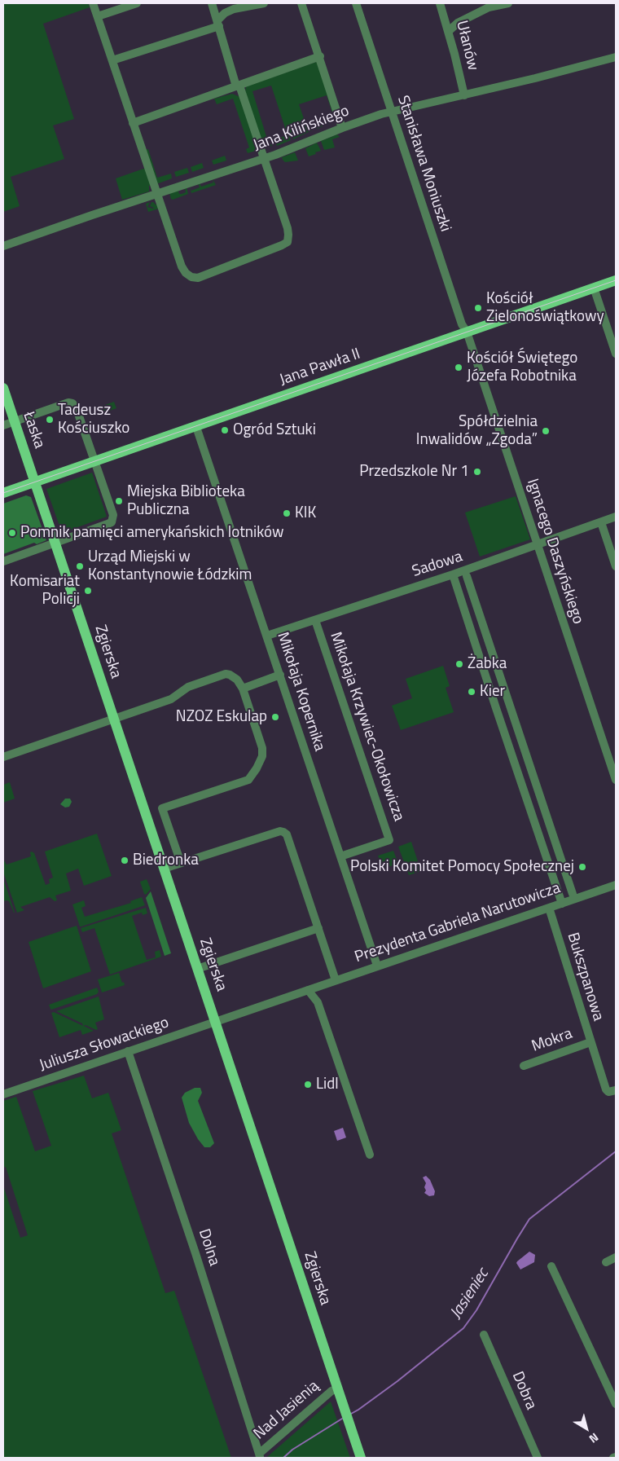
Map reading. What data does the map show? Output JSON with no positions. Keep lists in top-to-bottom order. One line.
{"streets":{"main road":["Jana Pawła II","Łaska","Zgierska"],"street":["Ułanów","Jana Kilińskiego","Stanisława Moniuszki","Ignacego Daszyńskiego","Sadowa","Mikołaja Kopernika","Mikołaja Krzywiec-Okołowicza","Prezydenta Gabriela Narutowicza","Bukszpanowa","Mokra","Juliusza Słowackiego","Dolna","Dobra","Nad Jasienią"]},"crossings":[["Ułanów","Jana Kilińskiego"],["Jana Kilińskiego","Stanisława Moniuszki"],["Stanisława Moniuszki","Jana Pawła II"],["Stanisława Moniuszki","Ignacego Daszyńskiego"],["Jana Pawła II","Łaska"],["Jana Pawła II","Ignacego Daszyńskiego"],["Jana Pawła II","Zgierska"],["Jana Pawła II","Mikołaja Kopernika"],["Łaska","Zgierska"],["Ignacego Daszyńskiego","Sadowa"],["Sadowa","Mikołaja Kopernika"],["Sadowa","Mikołaja Krzywiec-Okołowicza"],["Zgierska","Prezydenta Gabriela Narutowicza"],["Zgierska","Juliusza Słowackiego"],["Zgierska","Nad Jasienią"],["Mikołaja Kopernika","Mikołaja Krzywiec-Okołowicza"],["Mikołaja Kopernika","Prezydenta Gabriela Narutowicza"],["Prezydenta Gabriela Narutowicza","Bukszpanowa"],["Prezydenta Gabriela Narutowicza","Juliusza Słowackiego"],["Bukszpanowa","Mokra"],["Juliusza Słowackiego","Dolna"],["Dolna","Nad Jasienią"]],"water":["Jasieniec"],"places":["Kościół Zielonoświątkowy","Kościół Świętego Józefa Robotnika","Tadeusz Kościuszko","Ogród Sztuki","Spółdzielnia Inwalidów „Zgoda”","Przedszkole Nr 1","Miejska Biblioteka Publiczna","KIK","Pomnik pamięci amerykańskich lotników","Urząd Miejski w Konstantynowie Łódzkim","Komisariat Policji","Żabka","Kier","NZOZ Eskulap","Biedronka","Polski Komitet Pomocy Społecznej","Lidl"],"north":"bottom right"}
